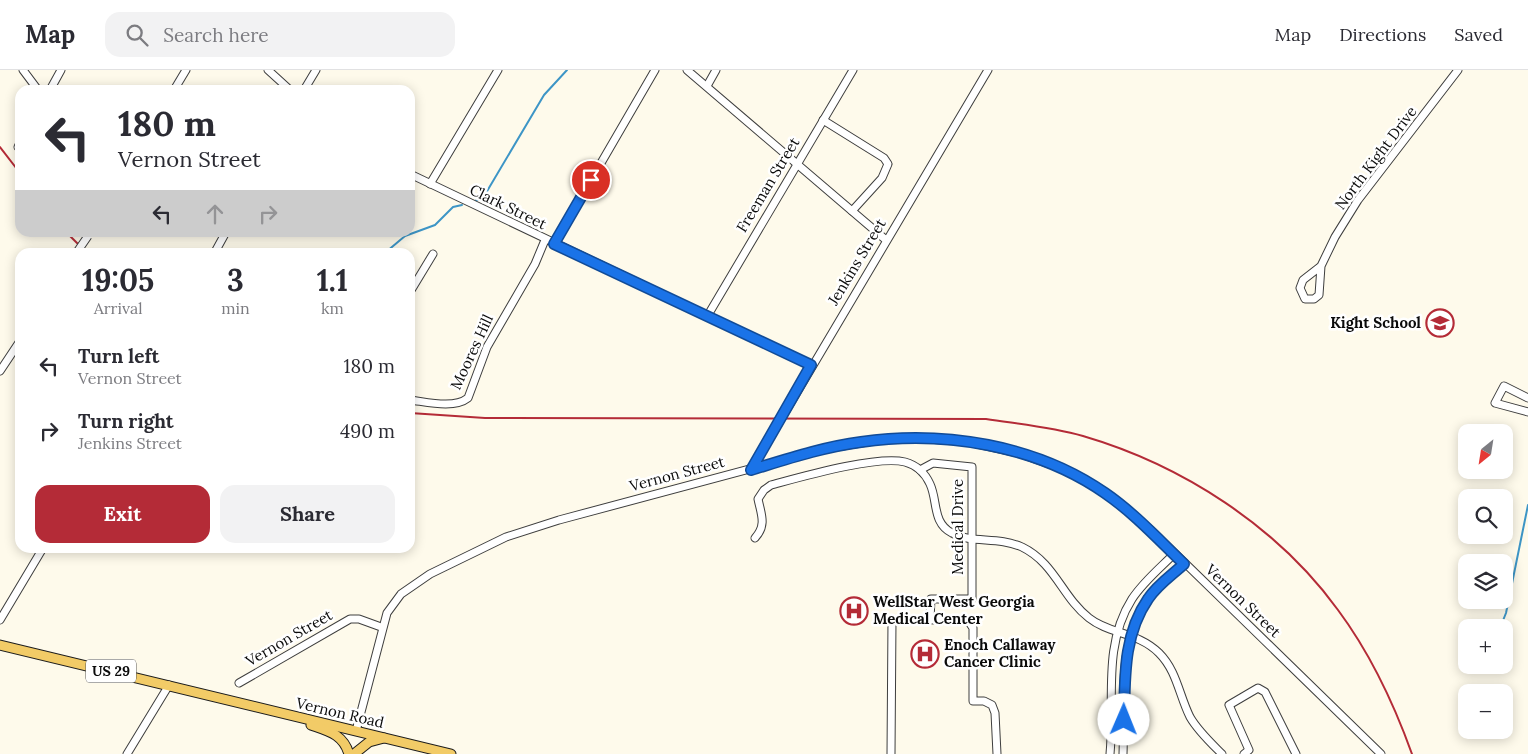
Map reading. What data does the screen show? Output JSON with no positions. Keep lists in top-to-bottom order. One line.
{"streets":{"main road":["US 29","Vernon Road"],"street":["North Kight Drive","Freeman Street","Clark Street","Jenkins Street","Moores Hill","Vernon Street","Medical Drive"]},"crossings":[["Freeman Street","Clark Street"],["Clark Street","Jenkins Street"],["Clark Street","Moores Hill"],["Jenkins Street","Vernon Street"],["Vernon Street","Vernon Road"],["US 29","Vernon Road"]],"places":{"school or university":["Kight School"],"hospital":["WellStar West Georgia Medical Center","Enoch Callaway Cancer Clinic"]},"north":"bottom left","page":{"header":"Map","search":"Search here","nav":["Map","Directions","Saved"],"turn":["180 m","Vernon Street"],"eta":["19:05","Arrival","3","min","1.1","km"],"list":[{"name":"Turn left","note":"Vernon Street","value":"180 m"},{"name":"Turn right","note":"Jenkins Street","value":"490 m"}],"map_buttons":["+","−"],"buttons":["Exit","Share"]}}
